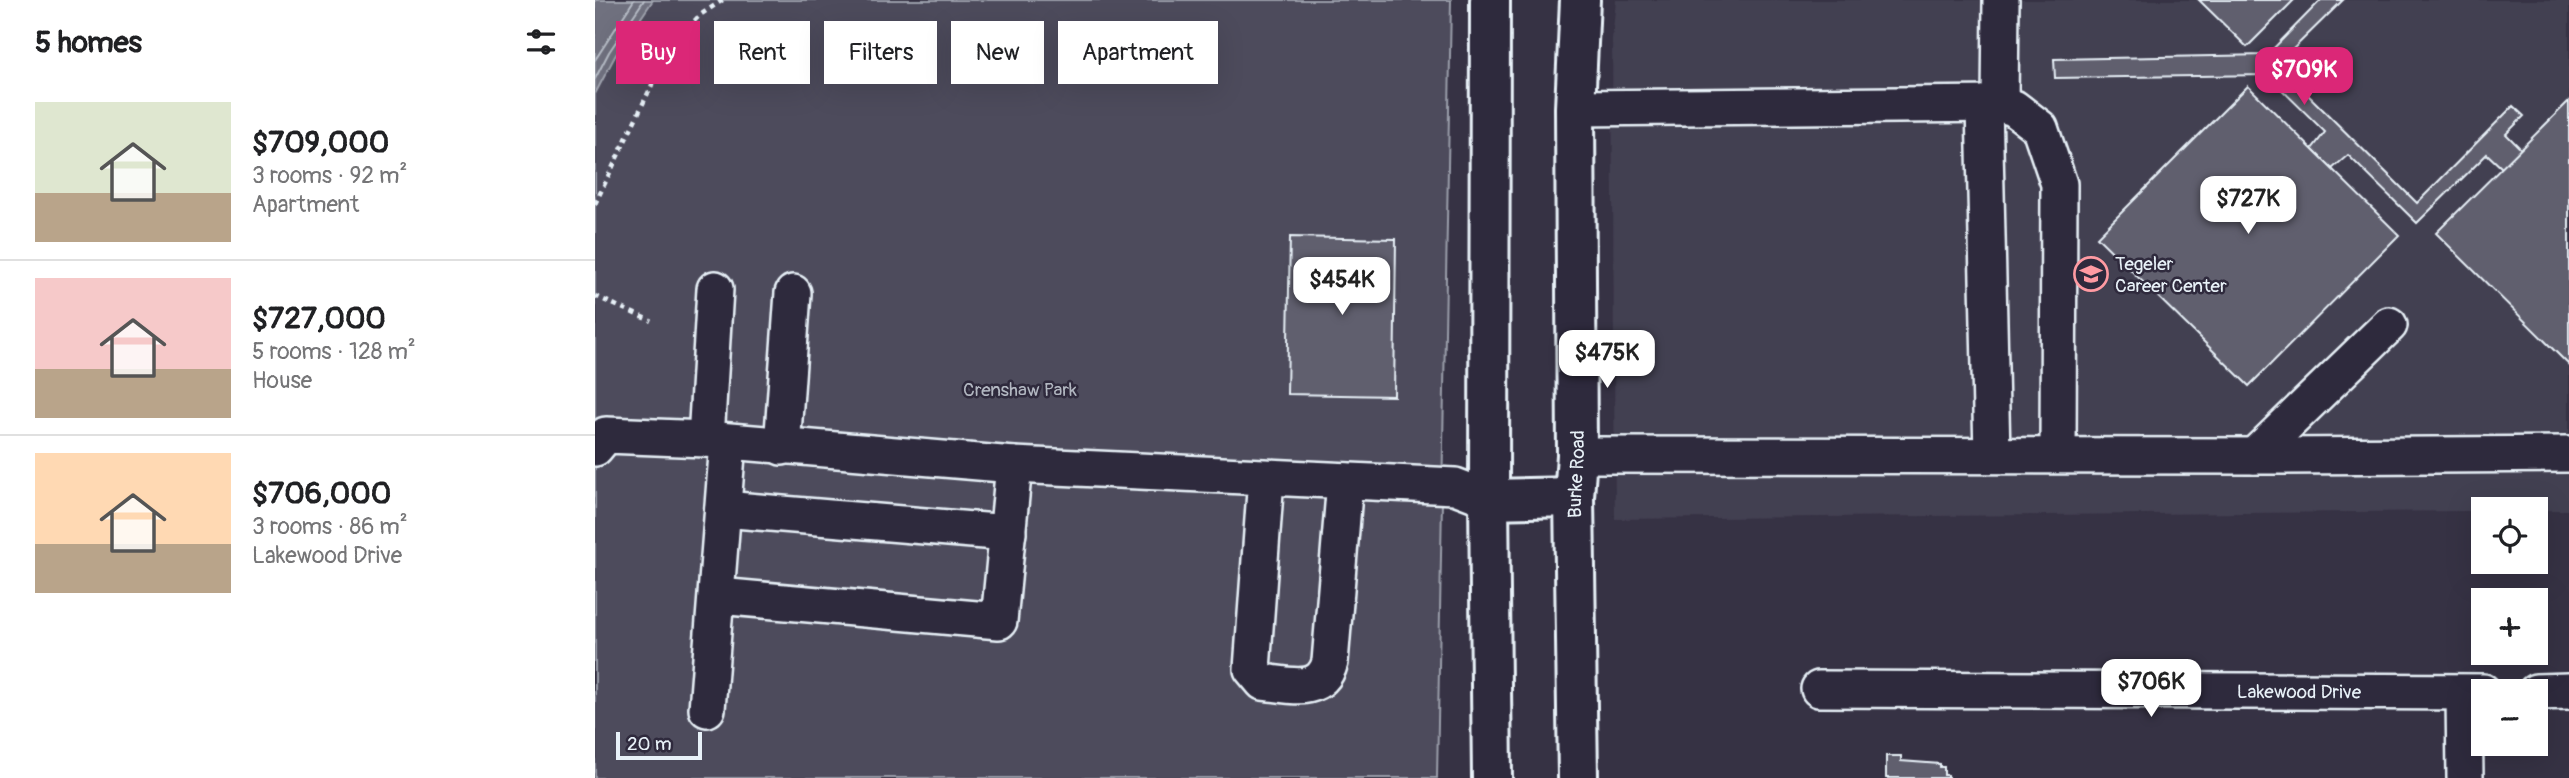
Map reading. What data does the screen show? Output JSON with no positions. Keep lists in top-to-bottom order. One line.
{"streets":{"main road":["Burke Road"],"street":["Lakewood Drive"]},"parks":["Crenshaw Park"],"places":{"school or university":["Tegeler Career Center"]},"scale_bar":"20 m","page":{"heading":"5 homes","chip":["Buy","Rent","Filters","New","Apartment"],"price":["$709K","$727K","$454K","$475K","$706K"],"list":[{"name":"$709,000","note":"3 rooms · 92 m² · Apartment"},{"name":"$727,000","note":"5 rooms · 128 m² · House"},{"name":"$706,000","note":"3 rooms · 86 m² · Lakewood Drive"}],"map_buttons":["+","−"],"scale":"20 m"}}
